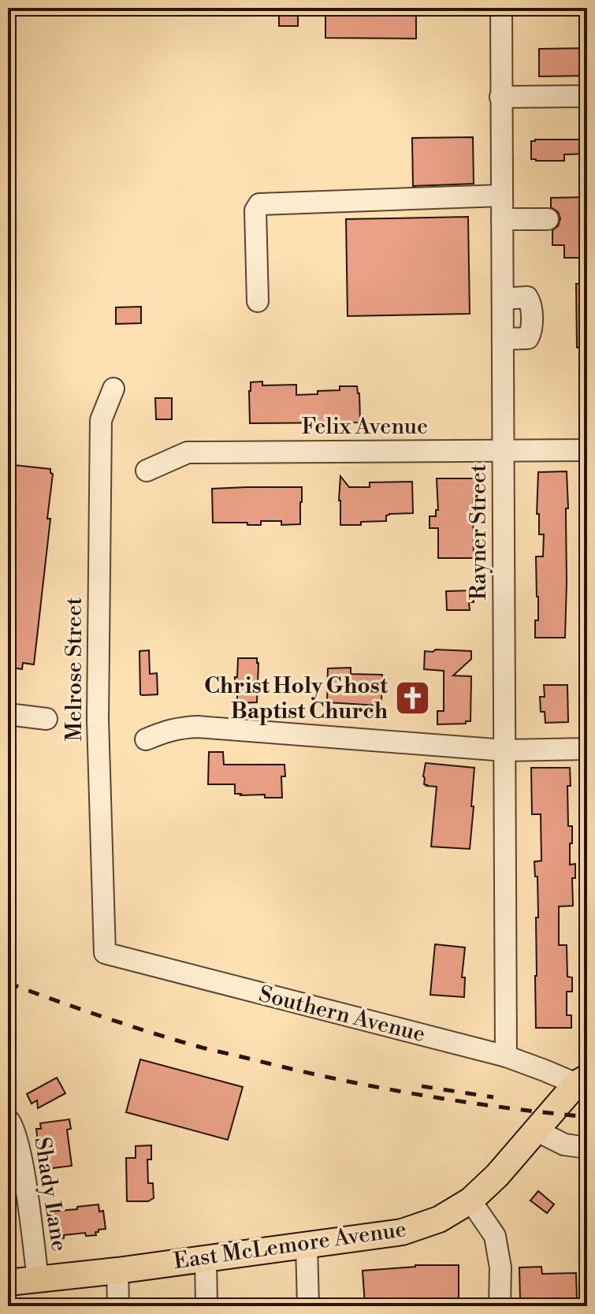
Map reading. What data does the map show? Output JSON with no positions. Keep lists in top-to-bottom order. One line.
{"streets":{"main road":["Southern Avenue","East McLemore Avenue"],"street":["Felix Avenue","Rayner Street","Melrose Street","Shady Lane"]},"crossings":[["Felix Avenue","Rayner Street"],["Rayner Street","Southern Avenue"],["Melrose Street","Southern Avenue"],["Southern Avenue","East McLemore Avenue"],["Shady Lane","East McLemore Avenue"]],"places":{"church":["Christ Holy Ghost Baptist Church"]}}
